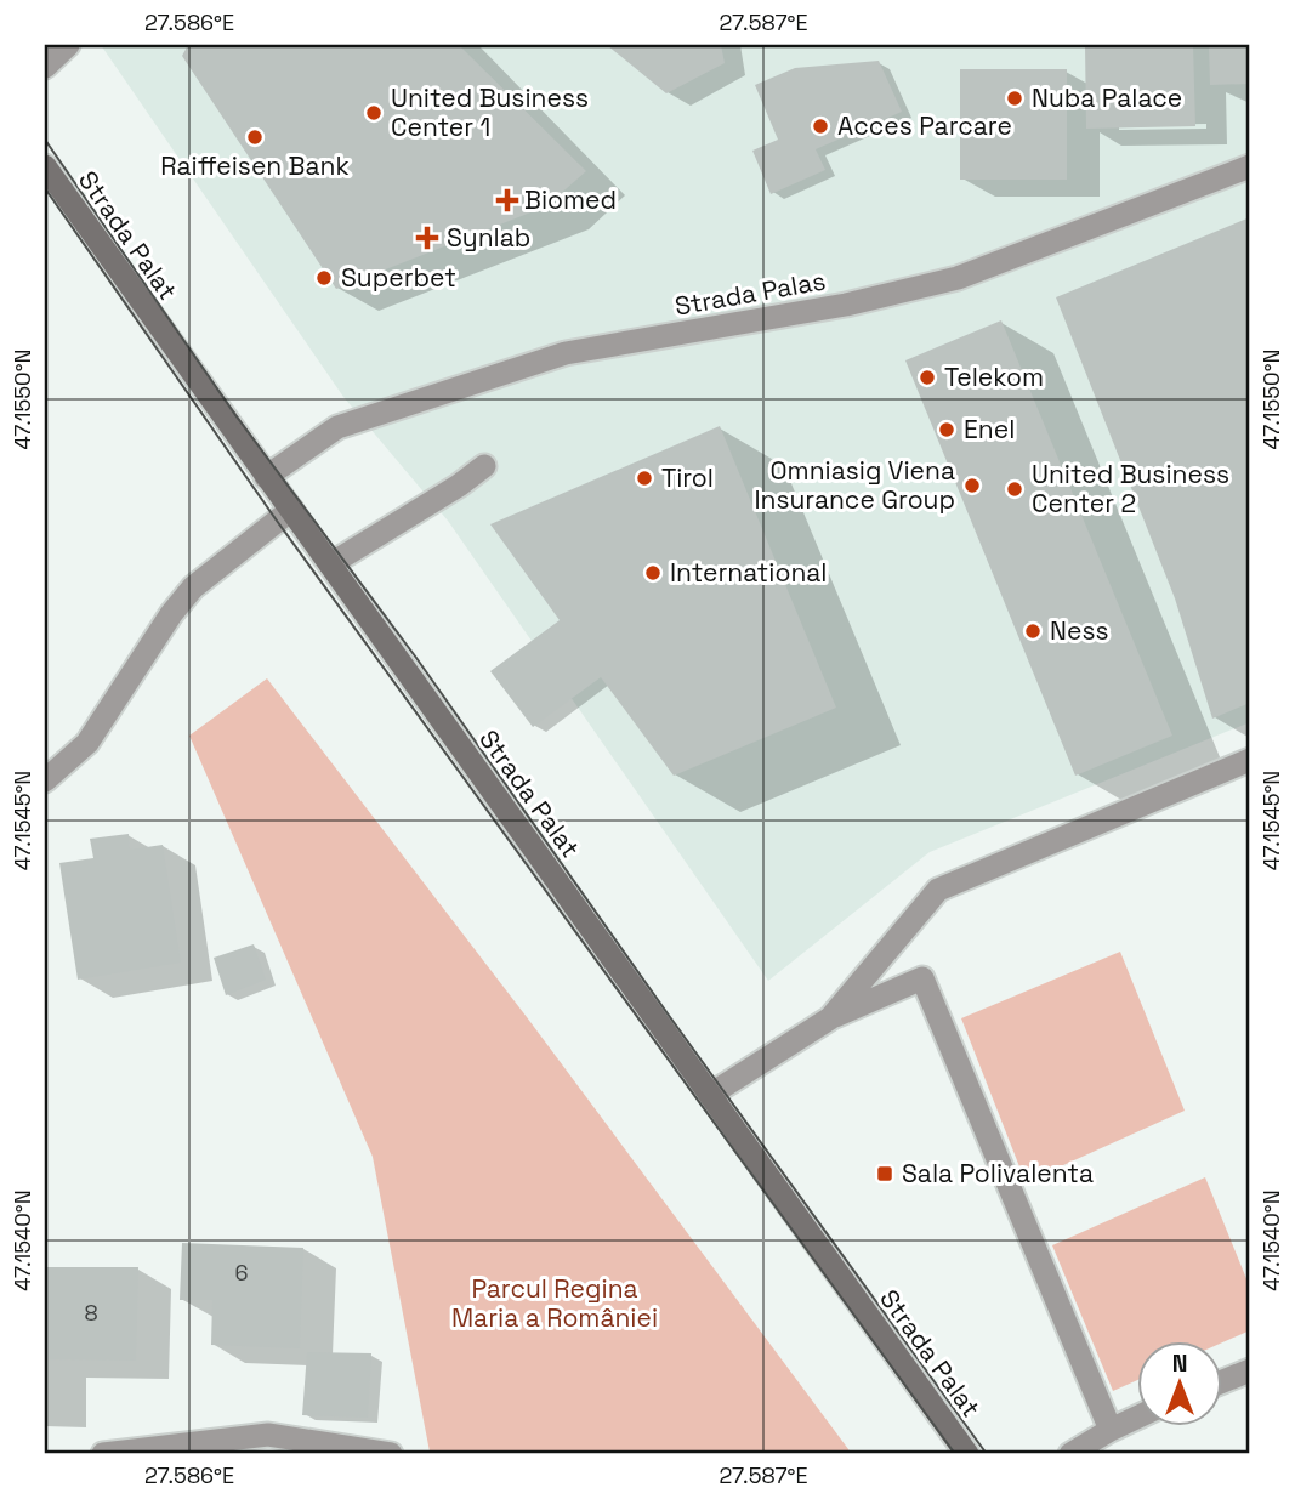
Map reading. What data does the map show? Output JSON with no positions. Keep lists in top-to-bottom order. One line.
{"streets":{"main road":["Strada Palat"],"street":["Strada Palas"]},"crossings":[["Strada Palat","Strada Palas"]],"parks":["Parcul Regina Maria a României"],"places":{"other":["Nuba Palace","United Business Center 1","Acces Parcare","Raiffeisen Bank","Superbet","Telekom","Enel","Tirol","Omniasig Viena Insurance Group","United Business Center 2","International","Ness"],"health":["Biomed","Synlab"],"transit":["Sala Polivalenta"]},"house_numbers":["6","8"],"north":"top","coordinates":["27.586°E","27.587°E","47.1550°N","47.1545°N","47.1540°N"]}
